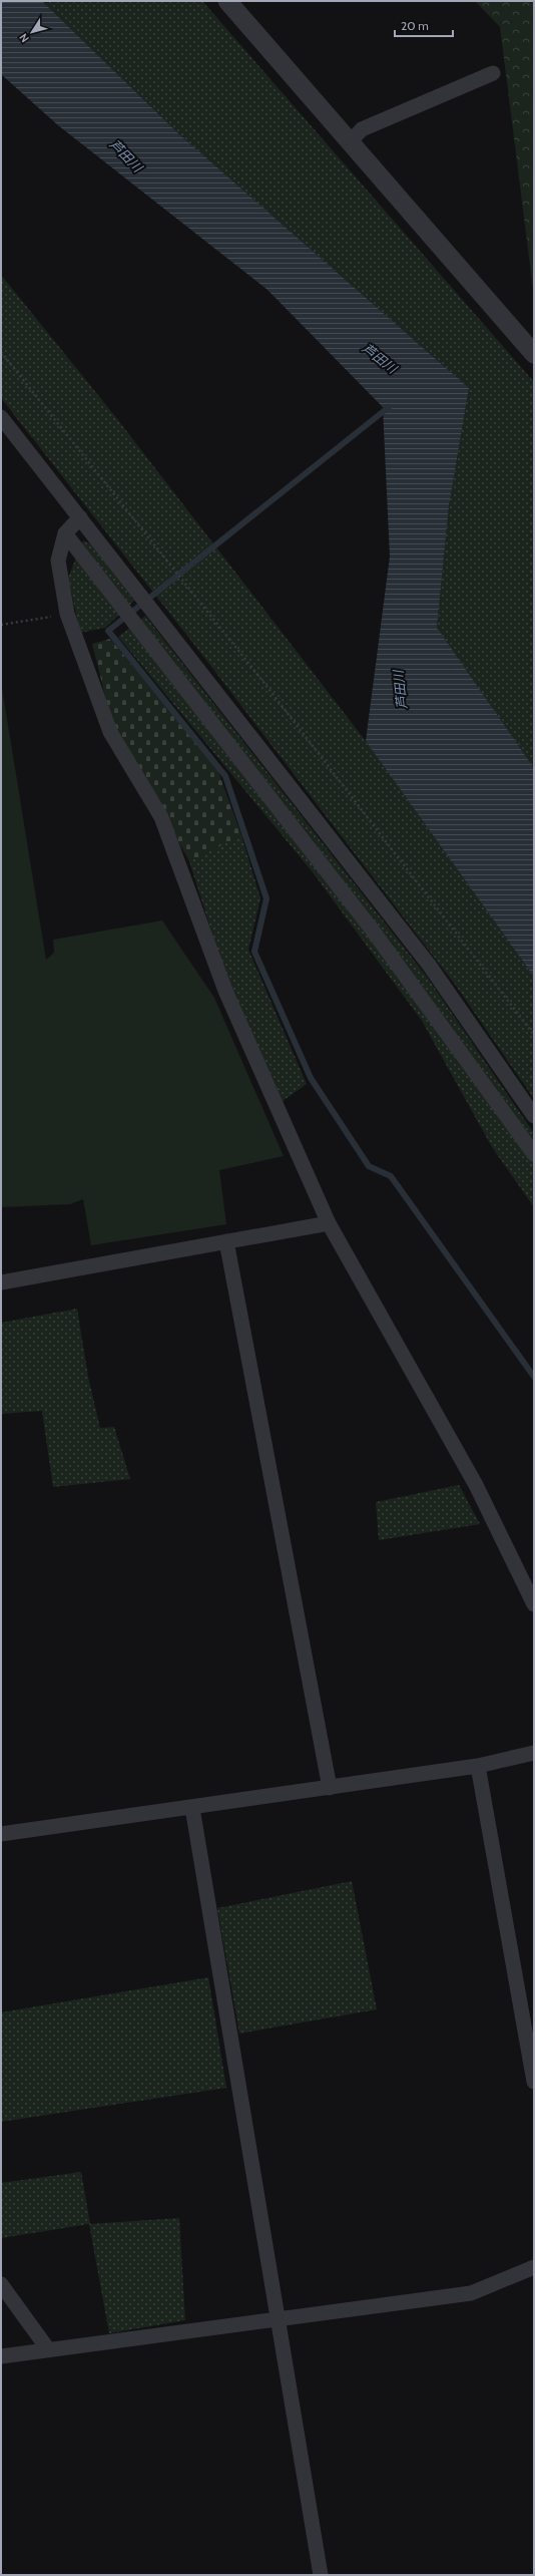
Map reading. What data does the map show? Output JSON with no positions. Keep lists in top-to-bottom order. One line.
{"water":["芦田川"],"scale_bar":"20 m","north":"bottom left"}
